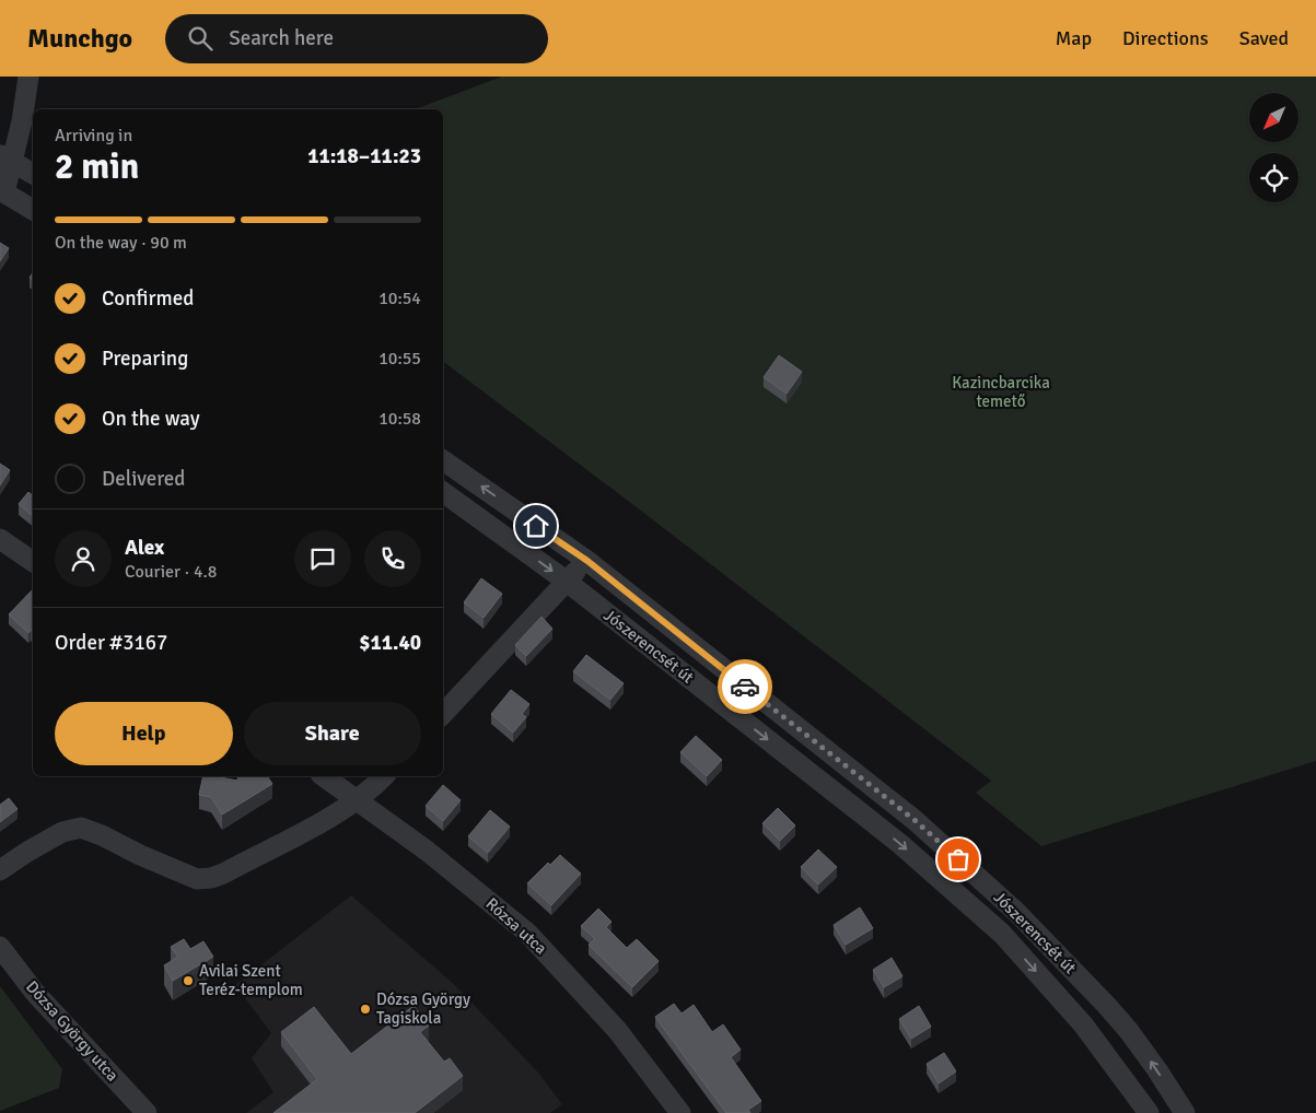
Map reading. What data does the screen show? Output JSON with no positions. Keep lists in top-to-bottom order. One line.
{"streets":{"street":["Jószerencsét út","Rózsa utca","Dózsa György utca"]},"parks":["Kazincbarcika temető"],"places":["Avilai Szent Teréz-templom","Dózsa György Tagiskola"],"north":"bottom left","page":{"header":"Munchgo","search":"Search here","nav":["Map","Directions","Saved"],"heading":["2 min","Arriving in","11:18–11:23"],"panel":["Alex","Courier · 4.8","Order #3167","$11.40"],"bar":"On the way · 90 m","list":[["Confirmed","10:54"],["Preparing","10:55"],["On the way","10:58"],"Delivered"],"buttons":["Help","Share"]}}
